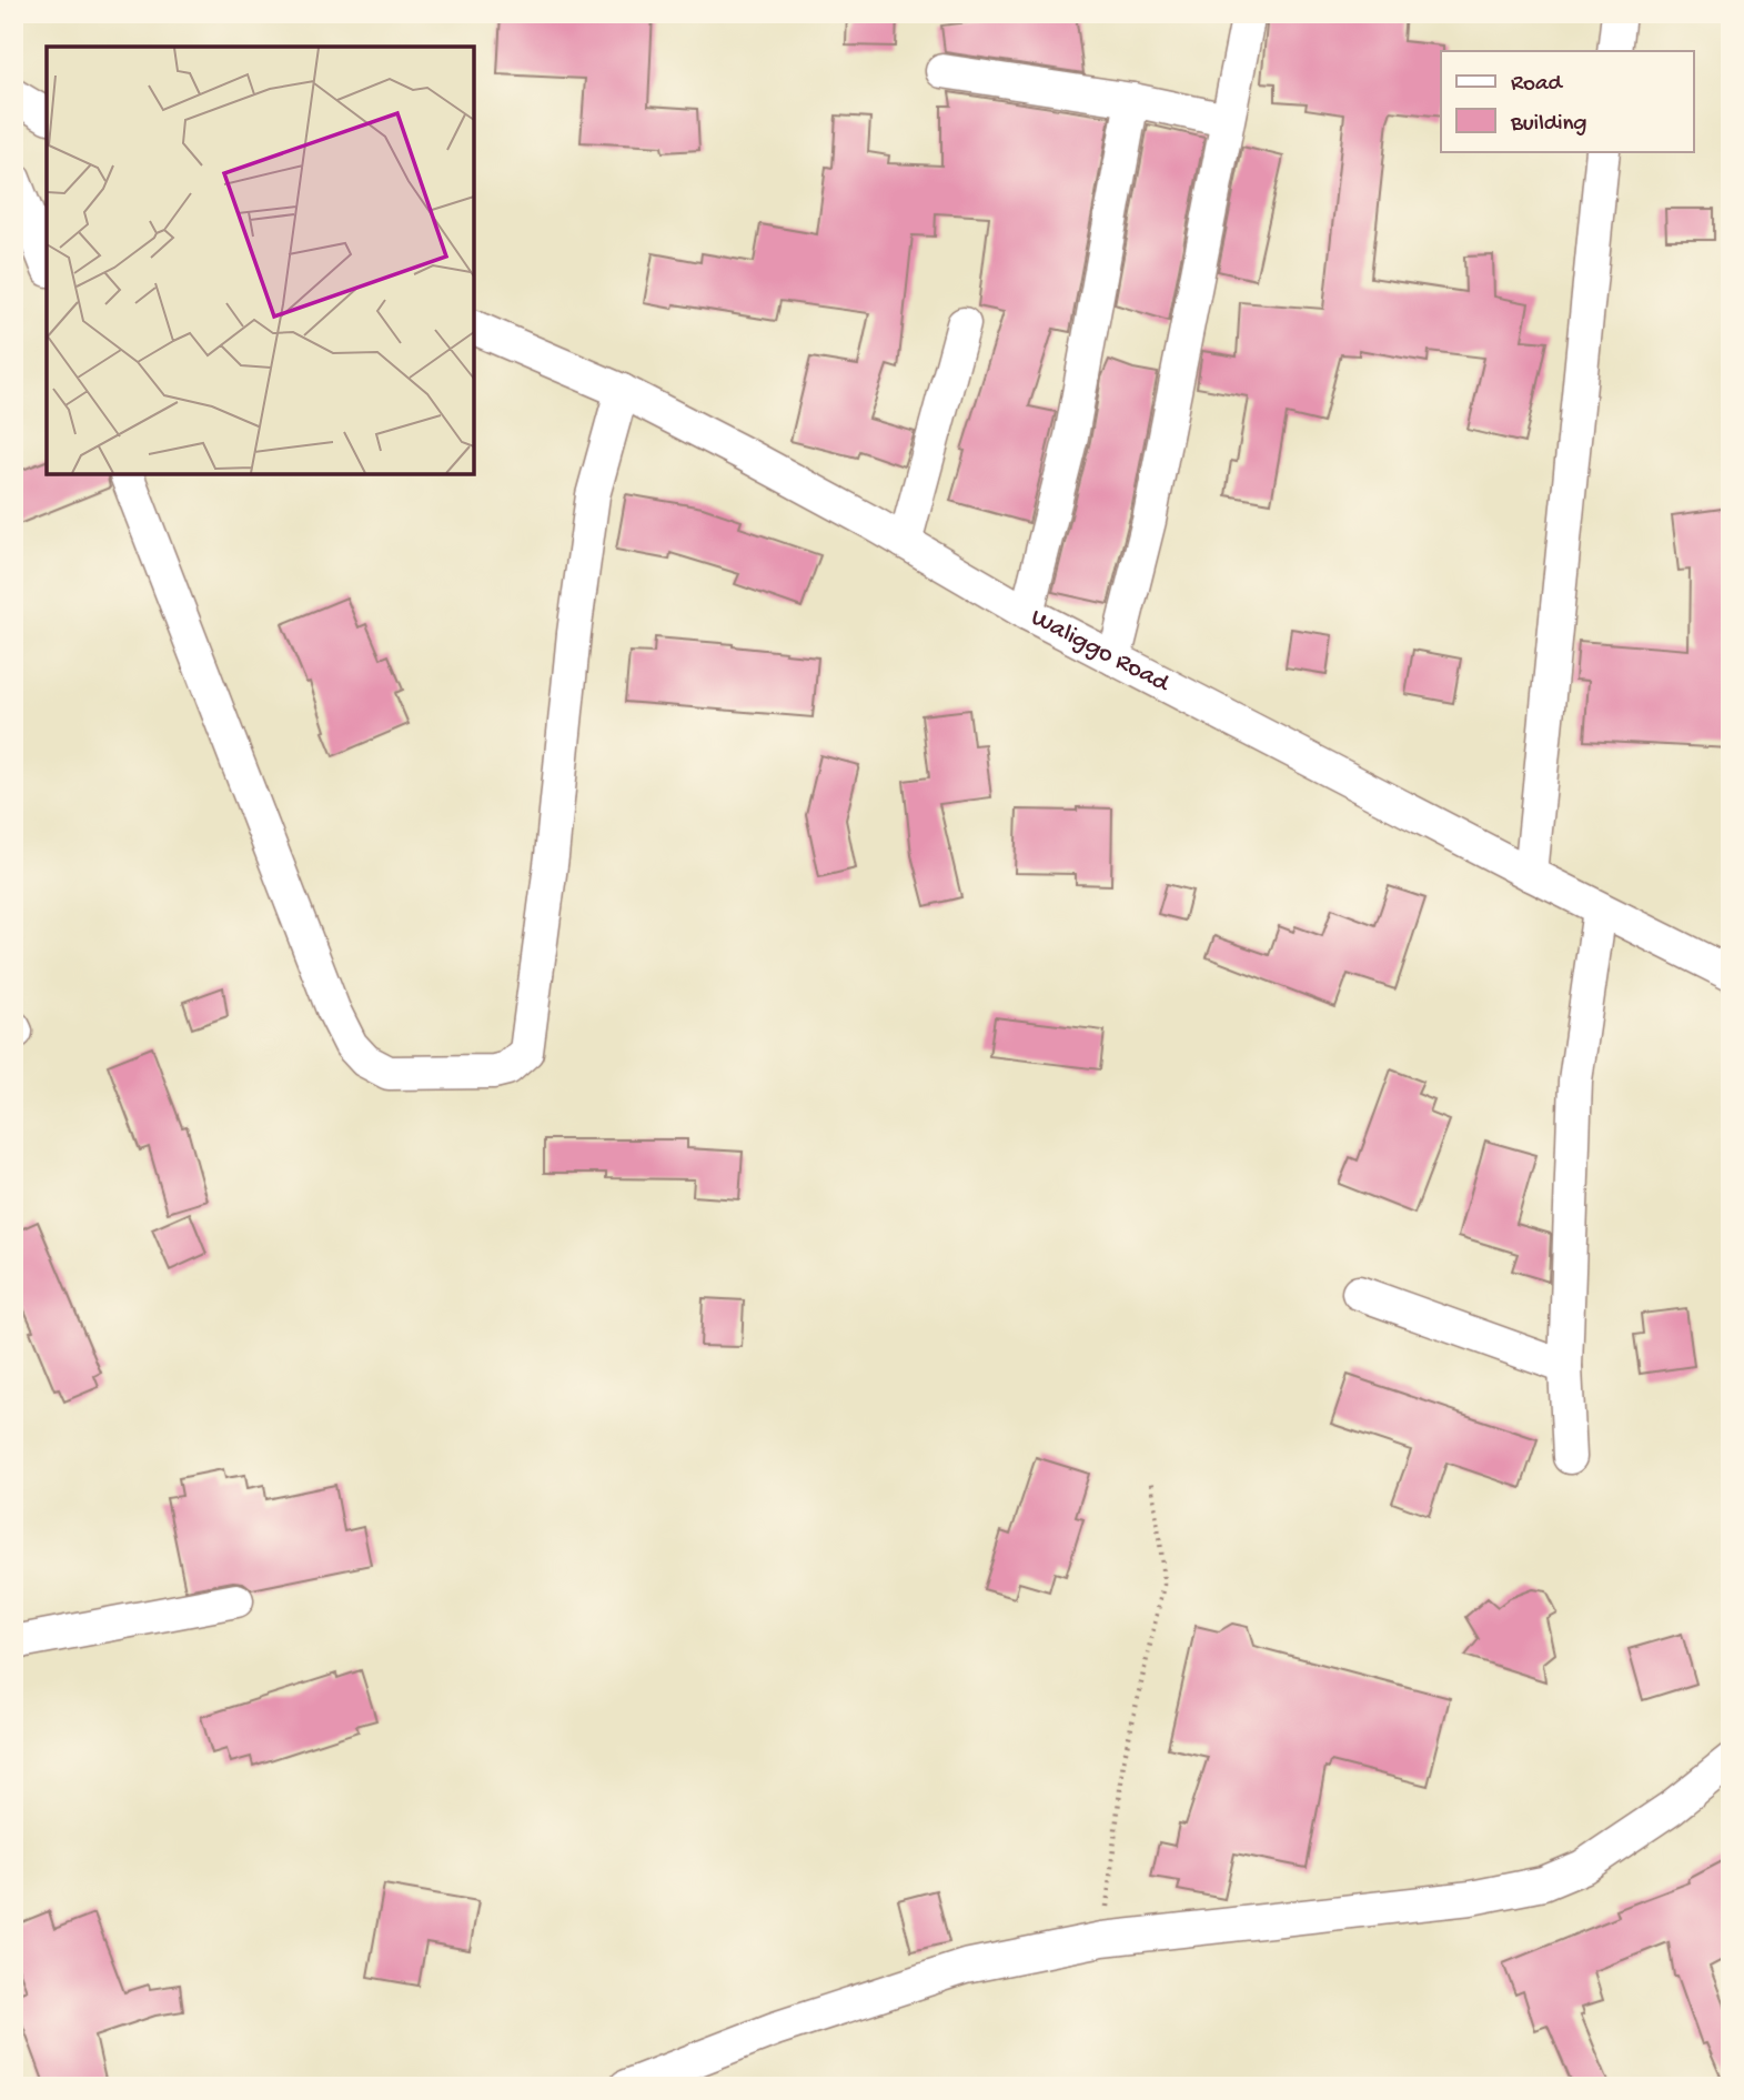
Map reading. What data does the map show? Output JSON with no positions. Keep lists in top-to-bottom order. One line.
{"streets":{"street":["Waliggo Road"]},"legend":["Road","Building"]}
